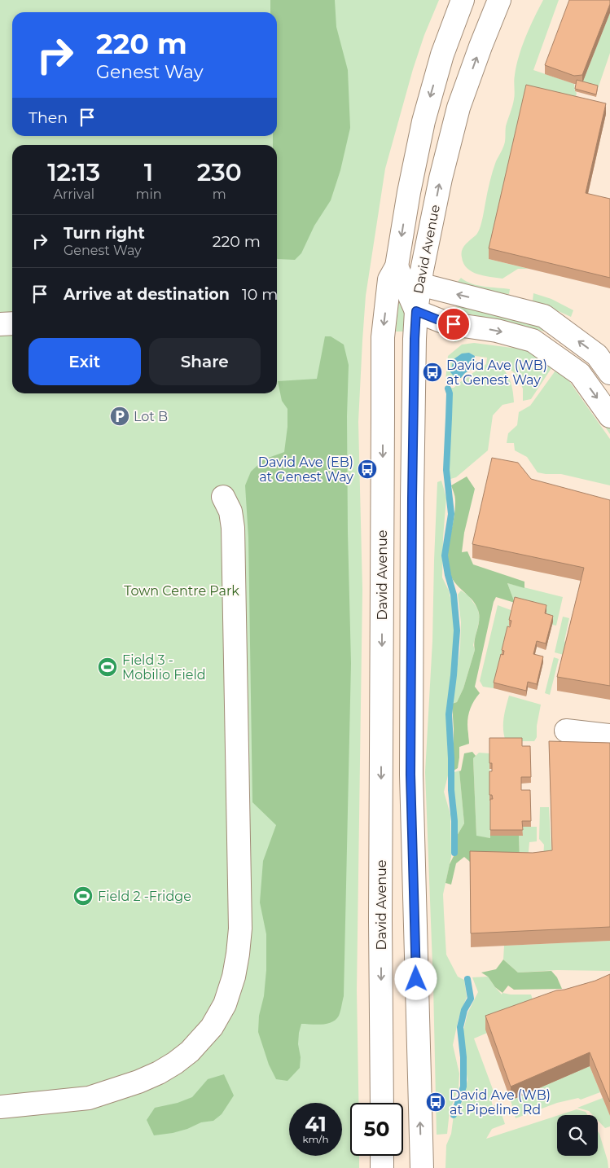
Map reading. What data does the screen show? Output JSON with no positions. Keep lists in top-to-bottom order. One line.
{"streets":{"main road":["David Avenue"]},"parks":["Town Centre Park"],"places":{"bus stop":["David Ave (WB) at Genest Way","David Ave (EB) at Genest Way","David Ave (WB) at Pipeline Rd"],"parking":["Lot B"],"sports":["Field 3 - Mobilio Field","Field 2 -Fridge"]},"page":{"turn":["220 m","Genest Way"],"then":"Then","eta":["12:13","Arrival","1","min","230","m"],"list":[{"name":"Turn right","note":"Genest Way","value":"220 m"},{"name":"Arrive at destination","value":"10 m"}],"buttons":["Exit","Share"],"speed":"41 km/h","limit":"50"}}
